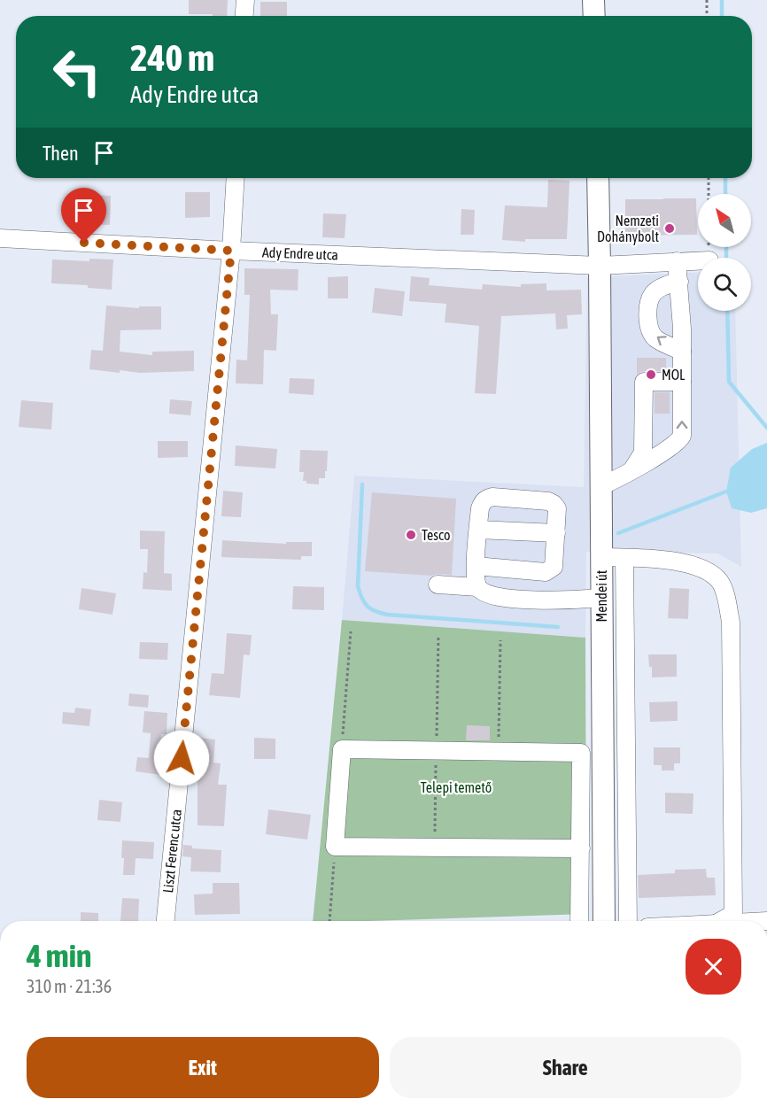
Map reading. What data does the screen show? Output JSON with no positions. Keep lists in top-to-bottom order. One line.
{"streets":{"main road":["Mendei út"],"street":["Ady Endre utca","Liszt Ferenc utca"]},"crossings":[["Ady Endre utca","Mendei út"],["Ady Endre utca","Liszt Ferenc utca"]],"parks":["Telepi temető"],"places":["Nemzeti Dohánybolt","MOL","Tesco"],"north":"top left","page":{"turn":["240 m","Ady Endre utca"],"then":"Then","heading":["4 min","310 m · 21:36"],"buttons":["Exit","Share"]}}
